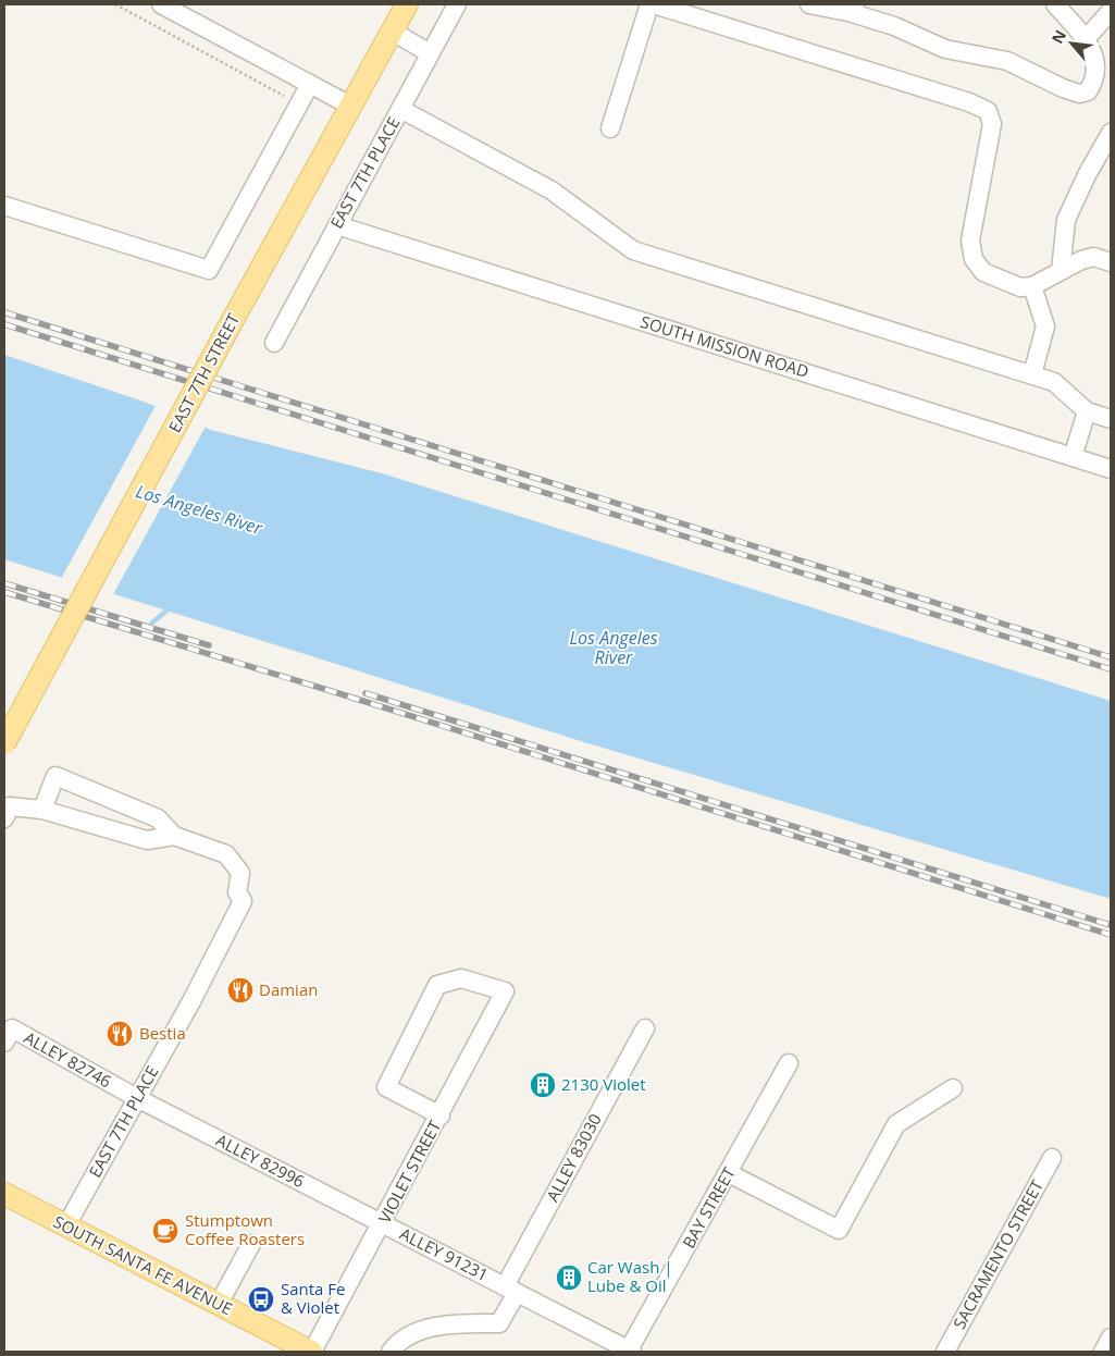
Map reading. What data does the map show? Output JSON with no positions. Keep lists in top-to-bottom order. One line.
{"streets":{"main road":["EAST 7TH STREET","SOUTH SANTA FE AVENUE"],"street":["EAST 7TH PLACE","SOUTH MISSION ROAD","ALLEY 82746","ALLEY 83030","ALLEY 82996","VIOLET STREET","BAY STREET","ALLEY 91231","SACRAMENTO STREET"]},"crossings":[["EAST 7TH PLACE","SOUTH MISSION ROAD"],["EAST 7TH PLACE","ALLEY 82746"],["EAST 7TH PLACE","ALLEY 82996"],["EAST 7TH PLACE","SOUTH SANTA FE AVENUE"],["ALLEY 82746","ALLEY 82996"],["ALLEY 83030","ALLEY 91231"],["ALLEY 82996","VIOLET STREET"],["ALLEY 82996","ALLEY 91231"],["VIOLET STREET","ALLEY 91231"],["VIOLET STREET","SOUTH SANTA FE AVENUE"],["BAY STREET","ALLEY 91231"]],"water":["Los Angeles River"],"places":{"restaurant":["Damian","Bestia"],"building":["2130 Violet","Car Wash | Lube & Oil"],"cafe":["Stumptown Coffee Roasters"],"bus stop":["Santa Fe & Violet"]},"north":"top left"}
